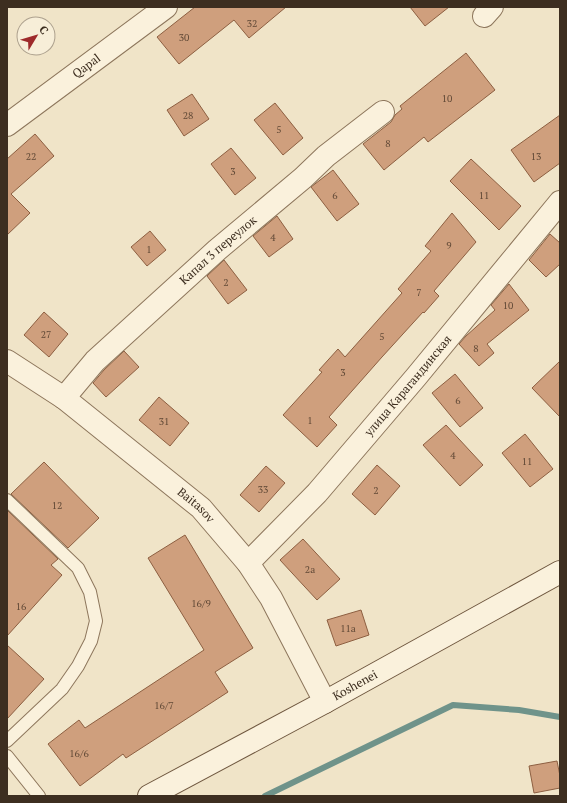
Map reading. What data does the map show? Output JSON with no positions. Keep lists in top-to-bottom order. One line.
{"streets":{"street":["Qapal","Капал 3 переулок","улица Карагандинская","Baitasov","Koshenei"]},"crossings":[["Капал 3 переулок","Baitasov"],["улица Карагандинская","Baitasov"],["Baitasov","Koshenei"]],"house_numbers":["32","30","10","28","5","8","22","13","3","6","11","4","9","1","2","7","10","27","5","8","3","6","1","31","4","11","33","2","12","2а","16/9","16","11а","16/7","16/6"],"north":"top right"}
